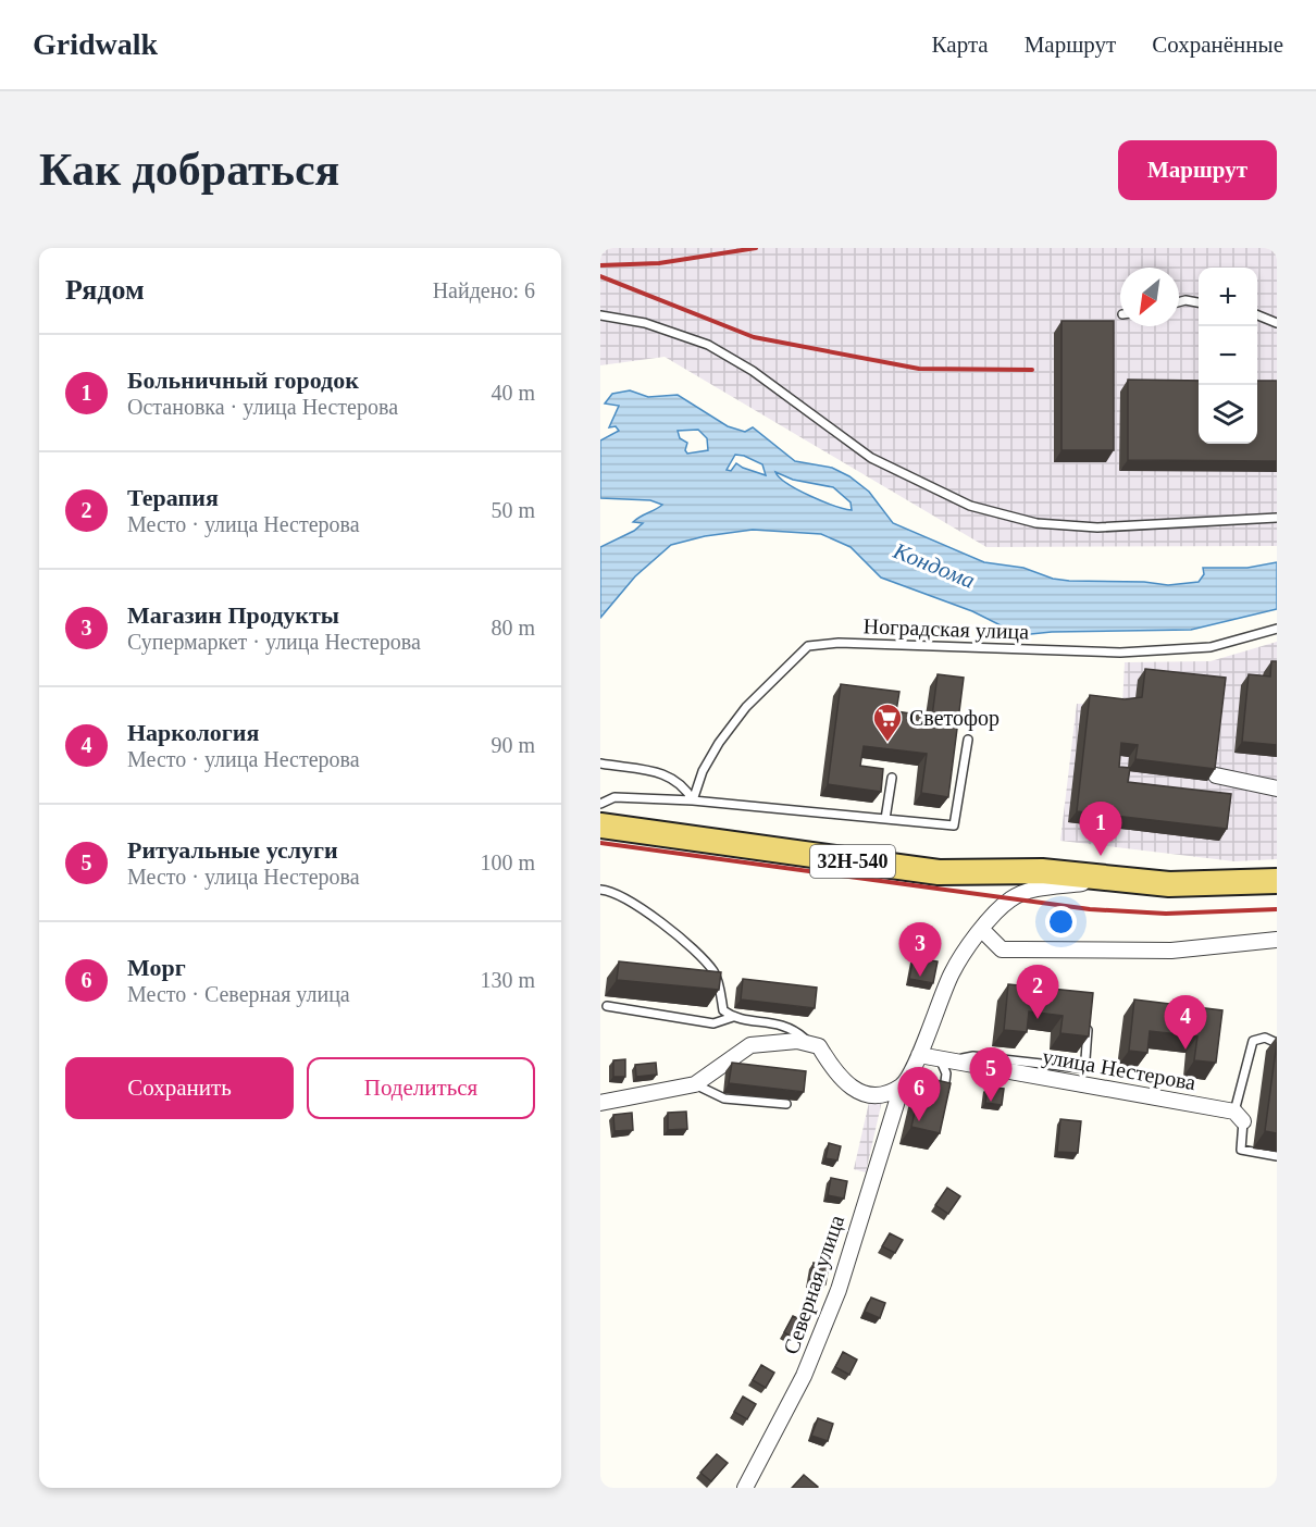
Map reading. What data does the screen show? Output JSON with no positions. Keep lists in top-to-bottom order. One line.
{"streets":{"main road":["32Н-540"],"street":["улица Нестерова","Северная улица"],"lane":["Ноградская улица"]},"water":["Кондома"],"places":{"supermarket":["Светофор"]},"north":"bottom left","page":{"header":"Gridwalk","nav":["Карта","Маршрут","Сохранённые"],"buttons":["Маршрут",["Сохранить","Поделиться"]],"title":"Как добраться","heading":["Рядом","Найдено: 6"],"map_buttons":["+","−"],"list":[{"mark":"1","name":"Больничный городок","note":"Остановка · улица Нестерова","value":"40 m"},{"mark":"2","name":"Терапия","note":"Место · улица Нестерова","value":"50 m"},{"mark":"3","name":"Магазин Продукты","note":"Супермаркет · улица Нестерова","value":"80 m"},{"mark":"4","name":"Наркология","note":"Место · улица Нестерова","value":"90 m"},{"mark":"5","name":"Ритуальные услуги","note":"Место · улица Нестерова","value":"100 m"},{"mark":"6","name":"Морг","note":"Место · Северная улица","value":"130 m"}],"pins":["1","3","2","4","5","6"]}}
